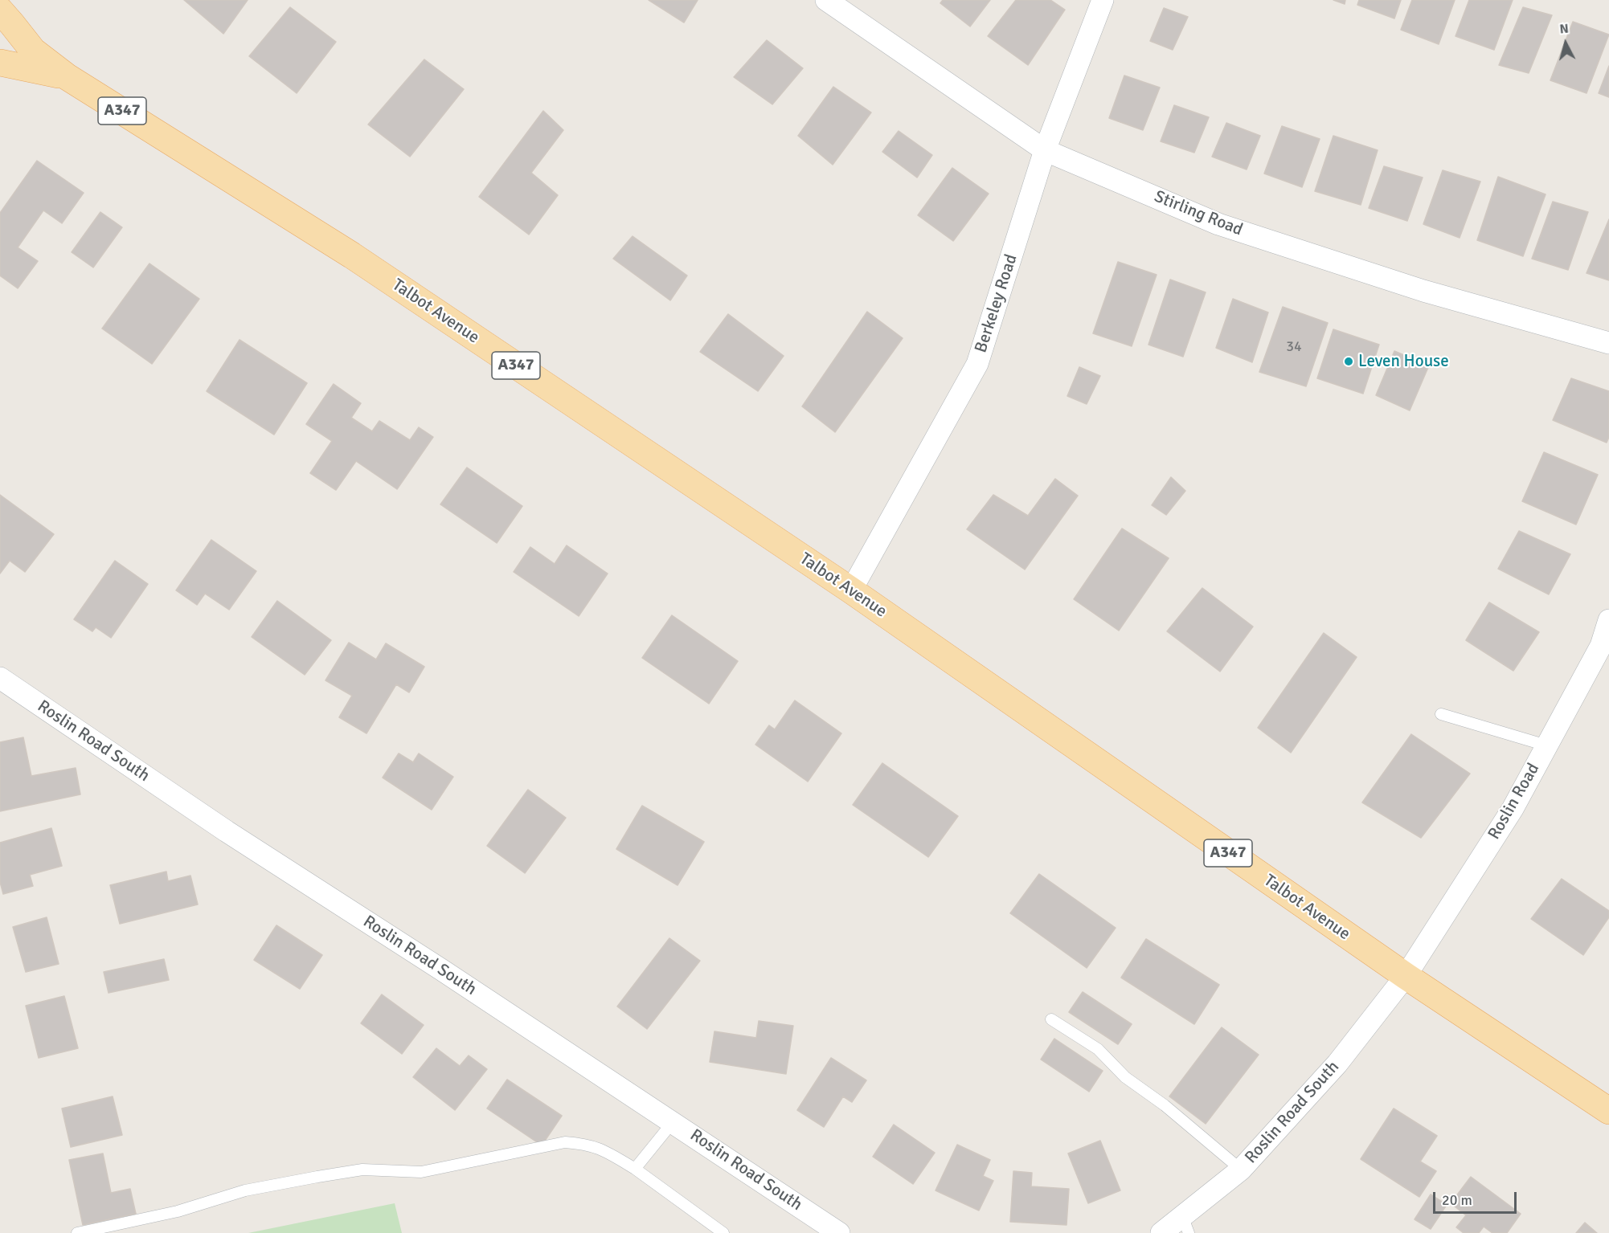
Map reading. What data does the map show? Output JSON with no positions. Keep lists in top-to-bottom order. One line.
{"streets":{"main road":["A347","Talbot Avenue"],"street":["Stirling Road","Berkeley Road","Roslin Road South","Roslin Road"]},"crossings":[["Stirling Road","Berkeley Road"],["Berkeley Road","Talbot Avenue"],["Talbot Avenue","Roslin Road South"],["Talbot Avenue","Roslin Road"],["Roslin Road South","Roslin Road"]],"places":["Leven House"],"house_numbers":["34"],"scale_bar":"20 m","north":"top"}
